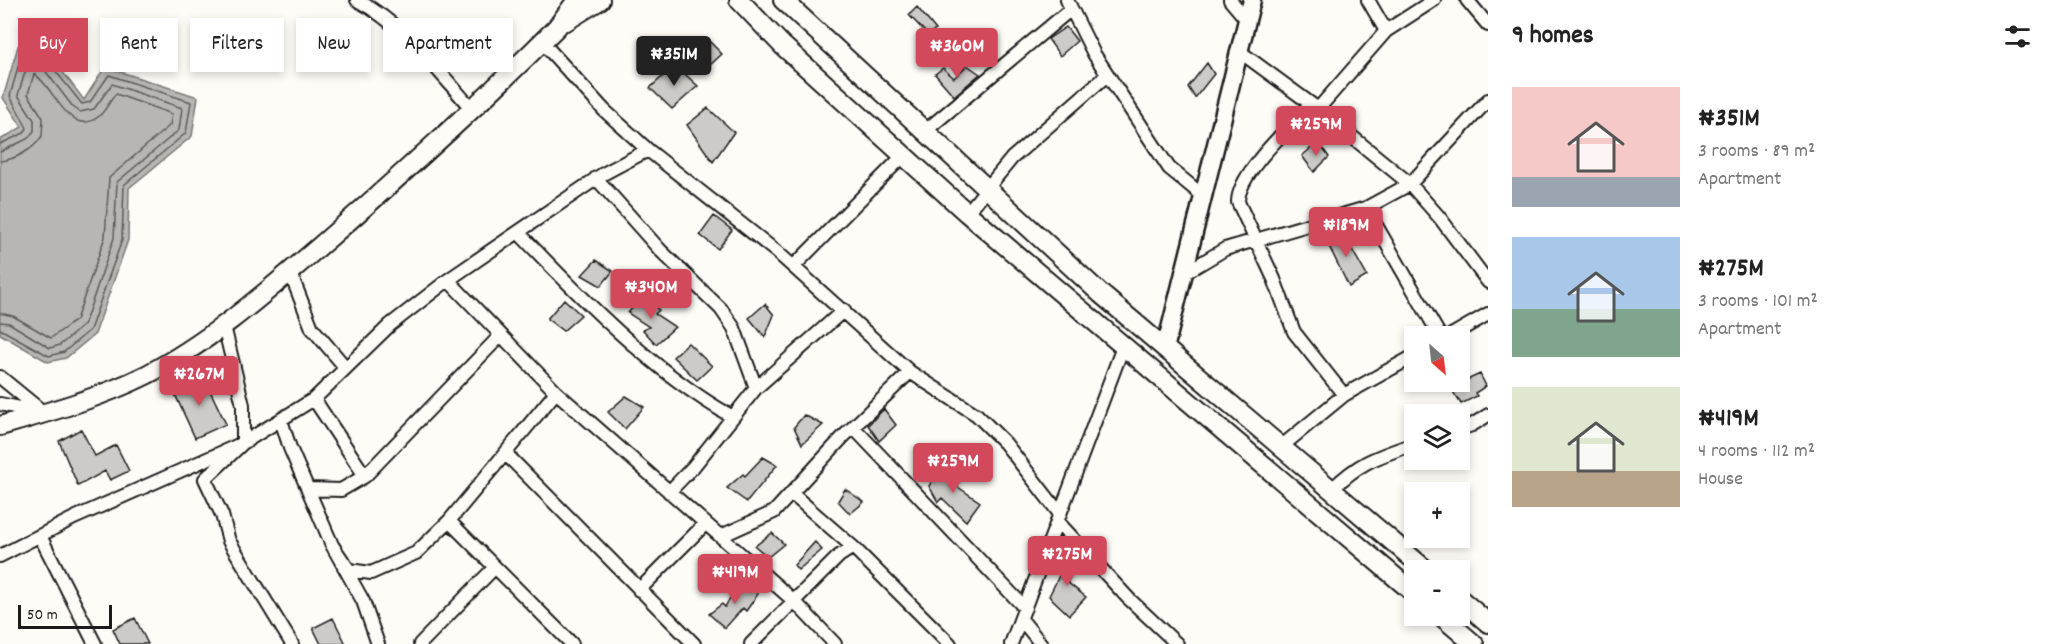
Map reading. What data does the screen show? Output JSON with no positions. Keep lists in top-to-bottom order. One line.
{"scale_bar":"50 m","north":"bottom right","page":{"heading":"9 homes","chip":["Buy","Rent","Filters","New","Apartment"],"price":["₦360M","₦351M","₦259M","₦189M","₦340M","₦267M","₦259M","₦275M","₦419M"],"list":[{"name":"₦351M","note":"3 rooms · 89 m² · Apartment"},{"name":"₦275M","note":"3 rooms · 101 m² · Apartment"},{"name":"₦419M","note":"4 rooms · 112 m² · House"}],"map_buttons":["+","−"],"scale":"50 m"}}
